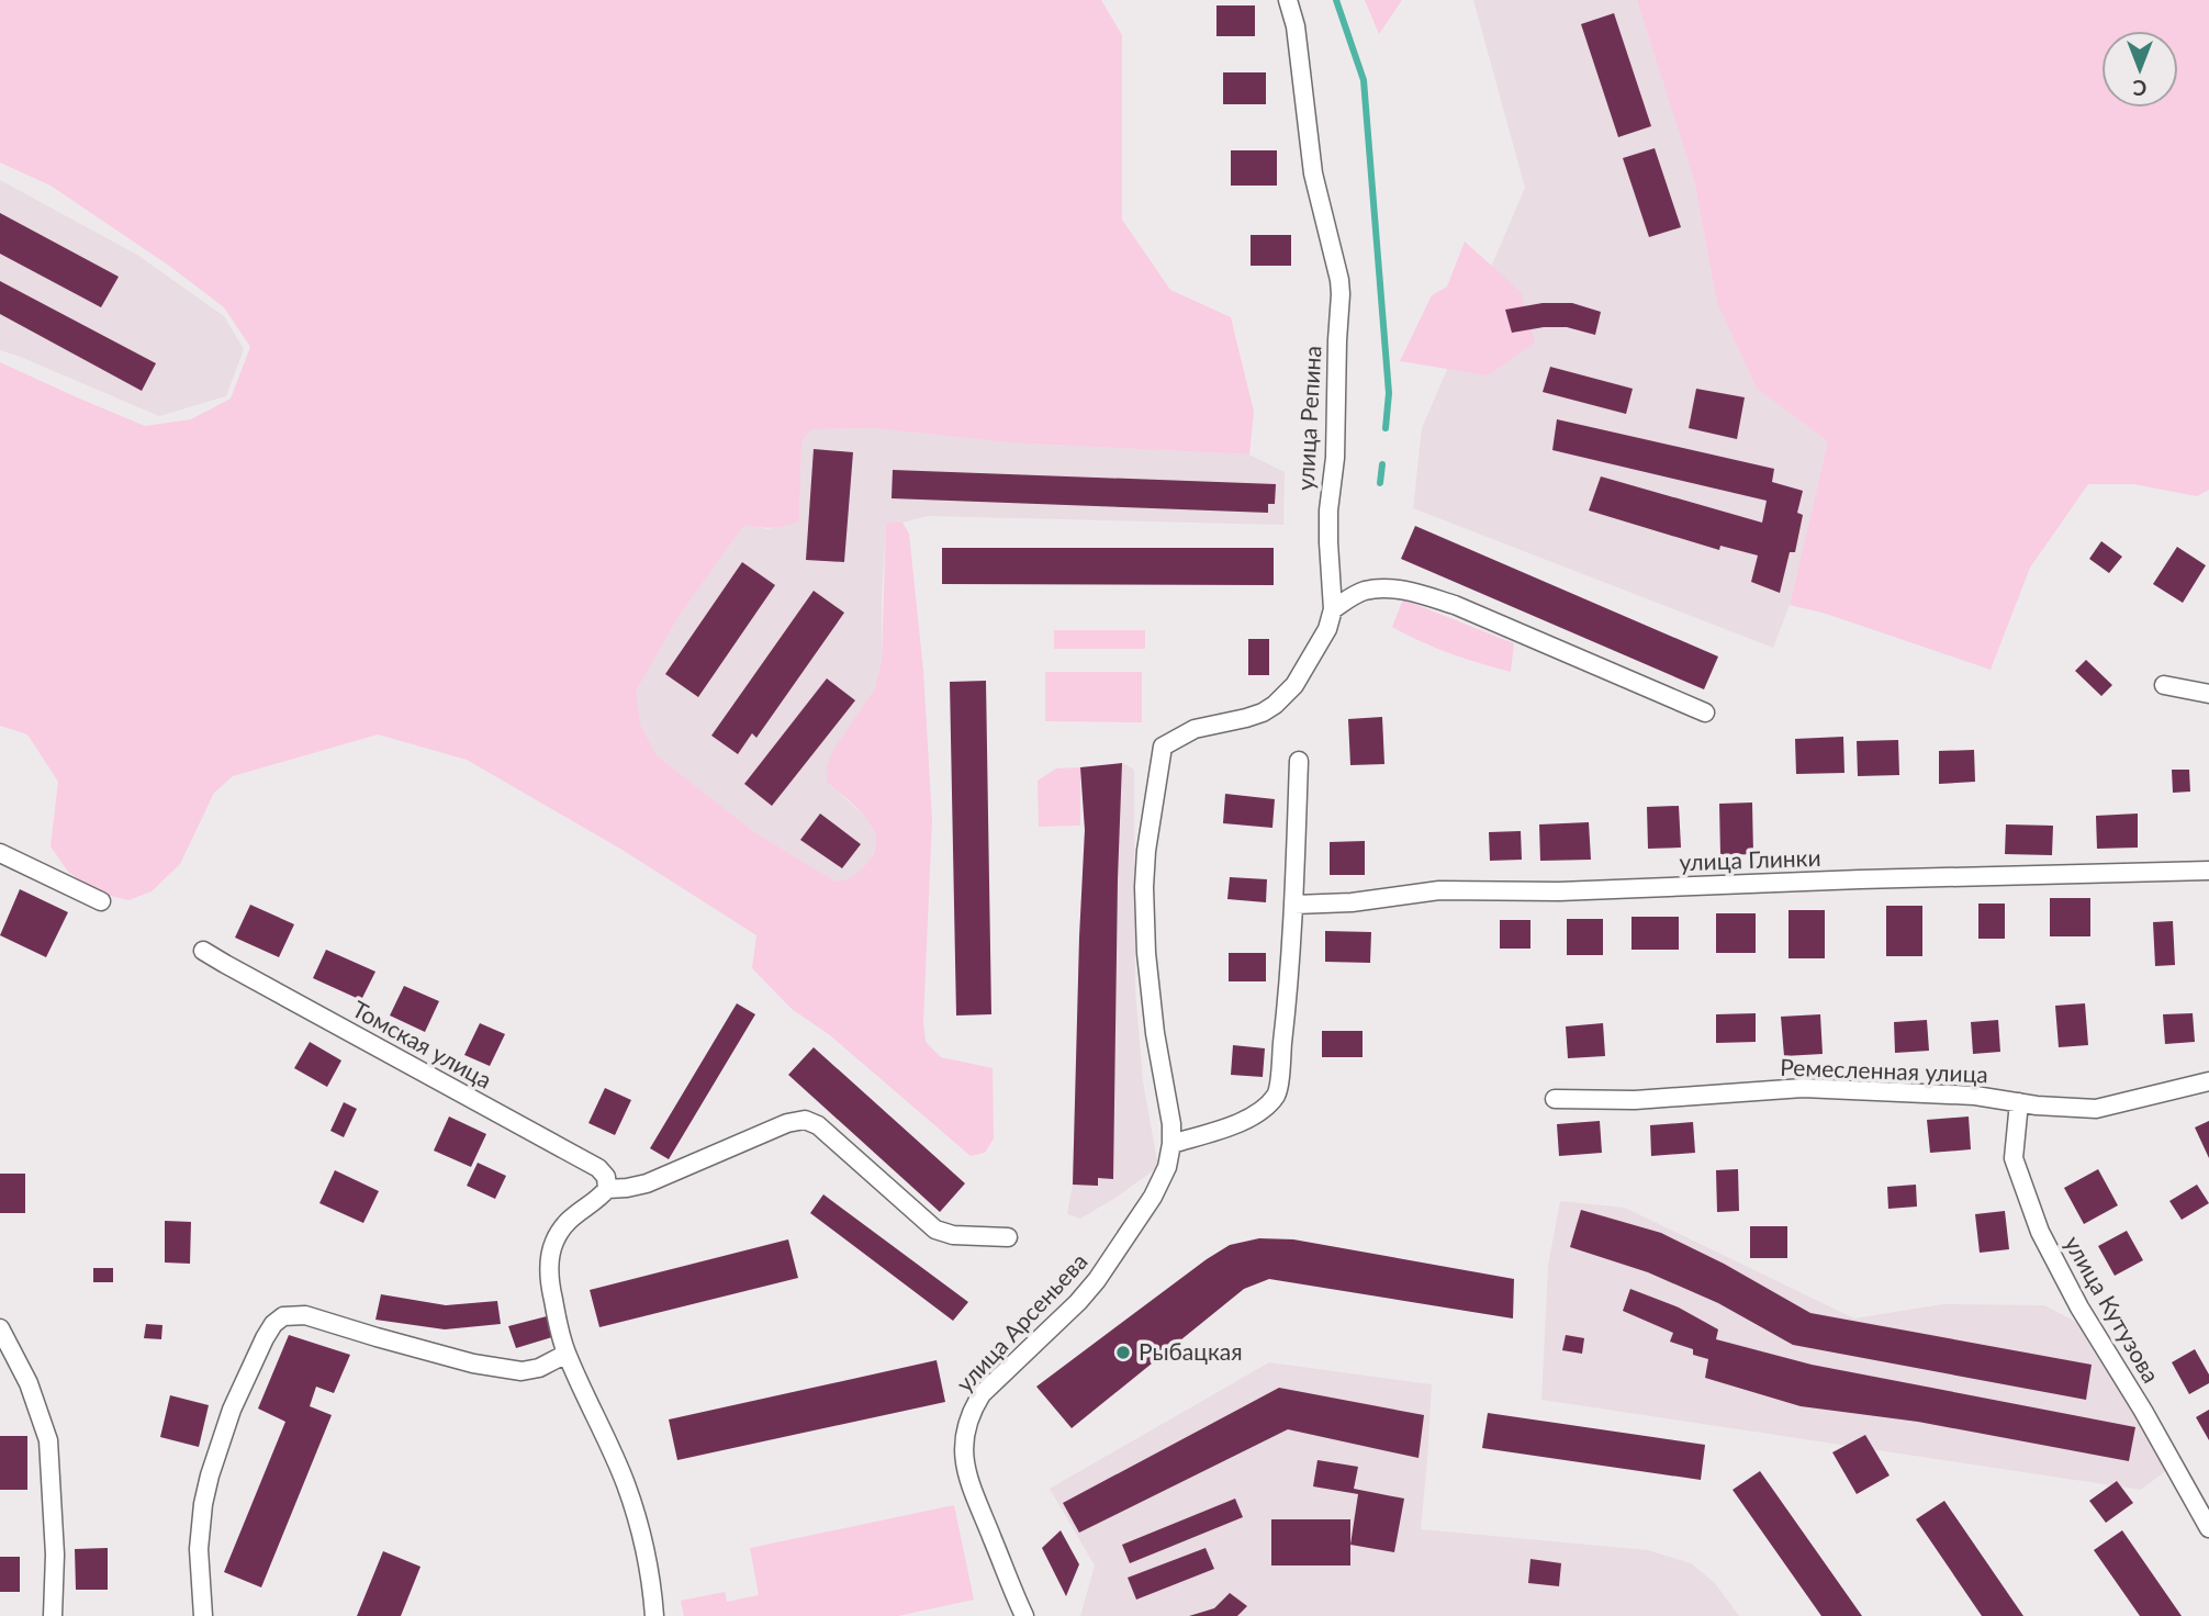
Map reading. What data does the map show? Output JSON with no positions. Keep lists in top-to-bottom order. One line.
{"streets":{"street":["улица Репина","улица Глинки","Томская улица","Ремесленная улица","улица Кутузова","улица Арсеньева"]},"crossings":[["улица Репина","улица Арсеньева"],["Ремесленная улица","улица Кутузова"]],"places":["Рыбацкая"],"north":"bottom"}
